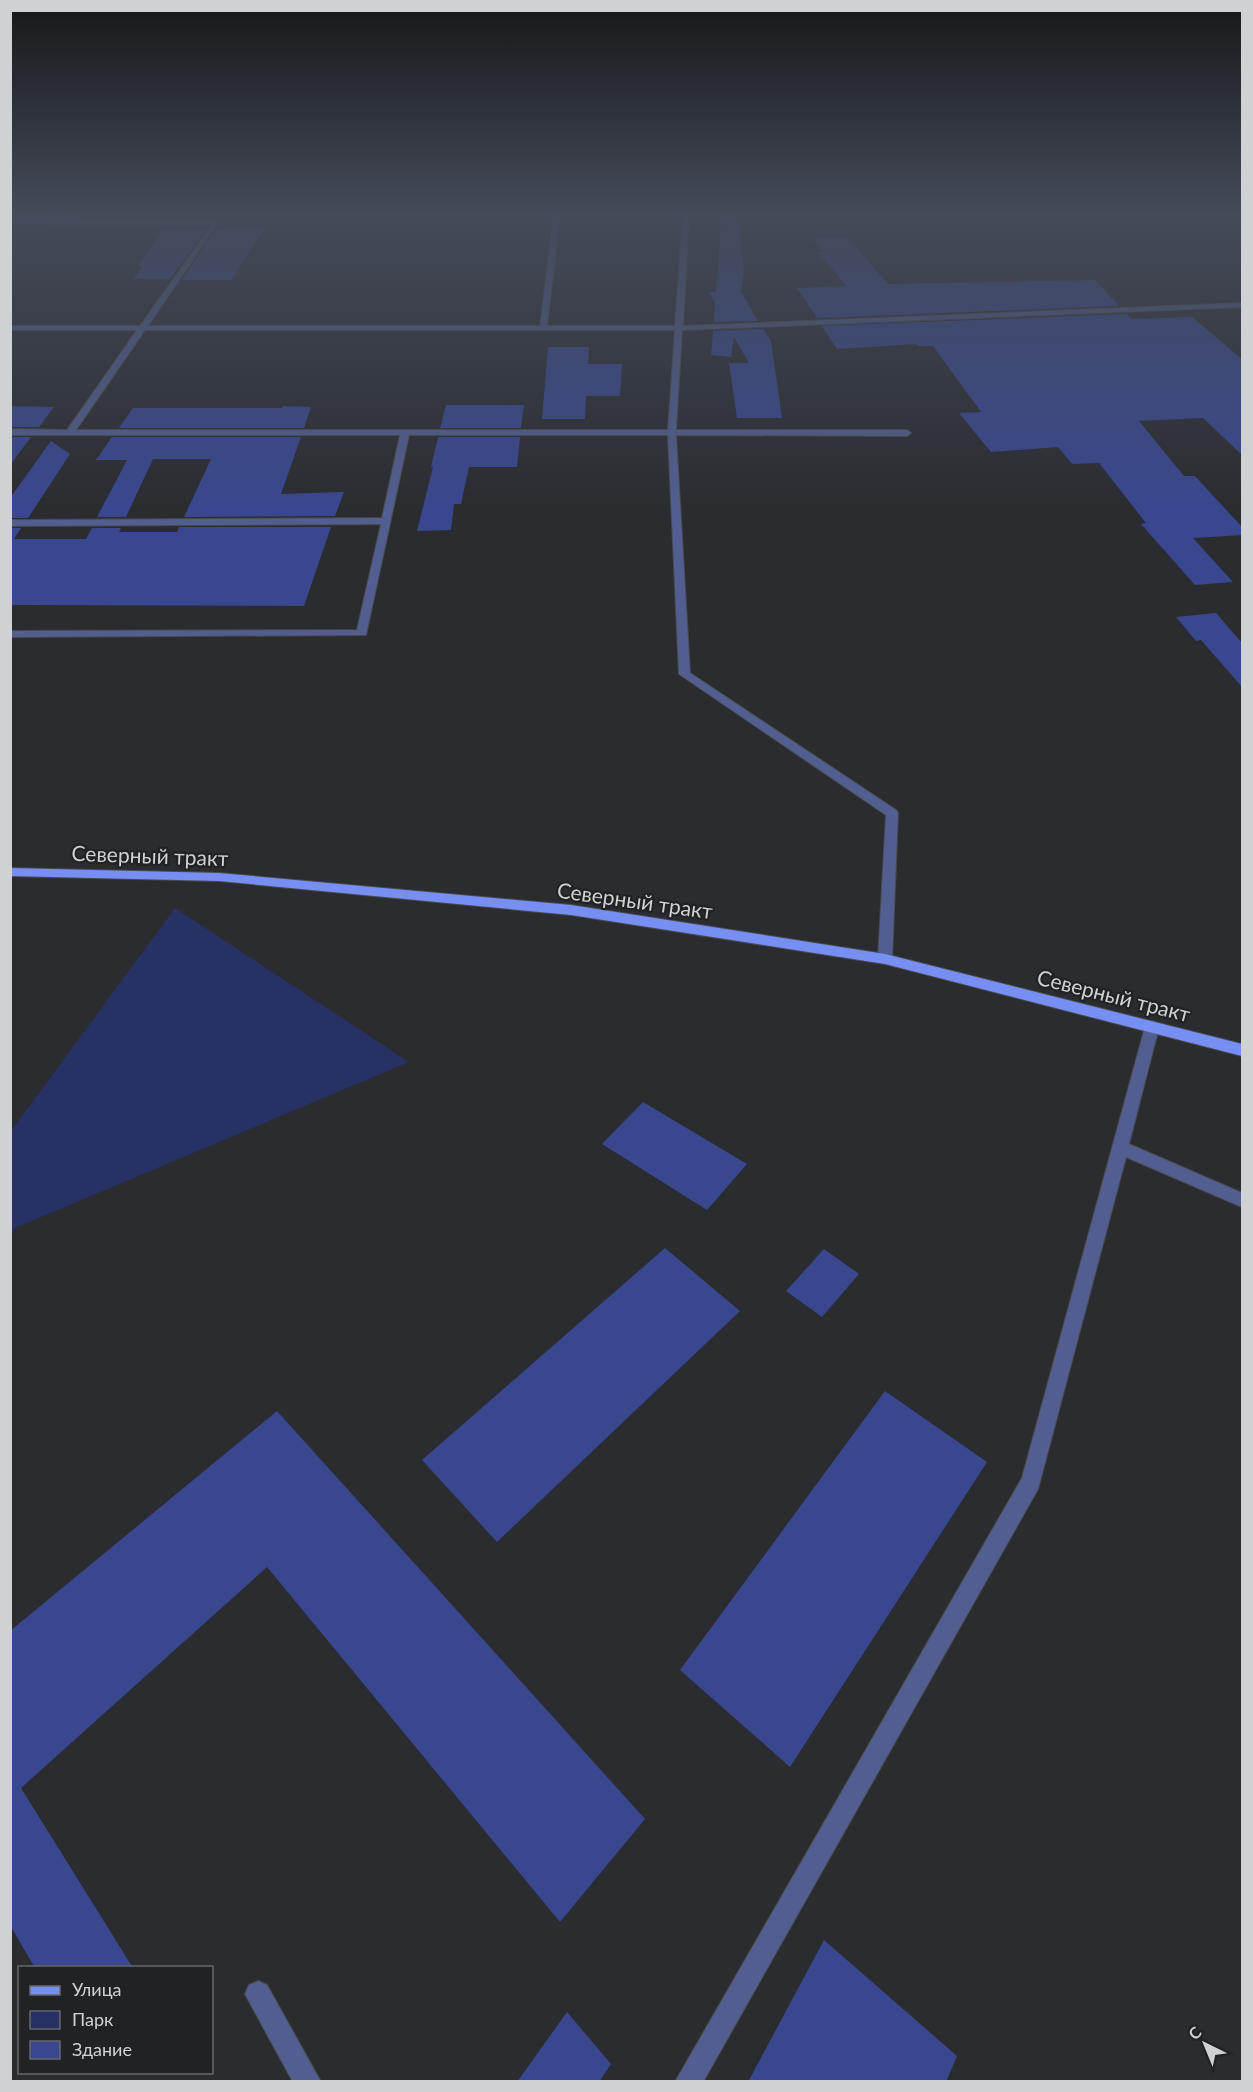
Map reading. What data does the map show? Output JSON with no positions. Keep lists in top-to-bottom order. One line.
{"streets":{"main road":["Северный тракт"]},"legend":["Улица","Парк","Здание"],"north":"top left"}
